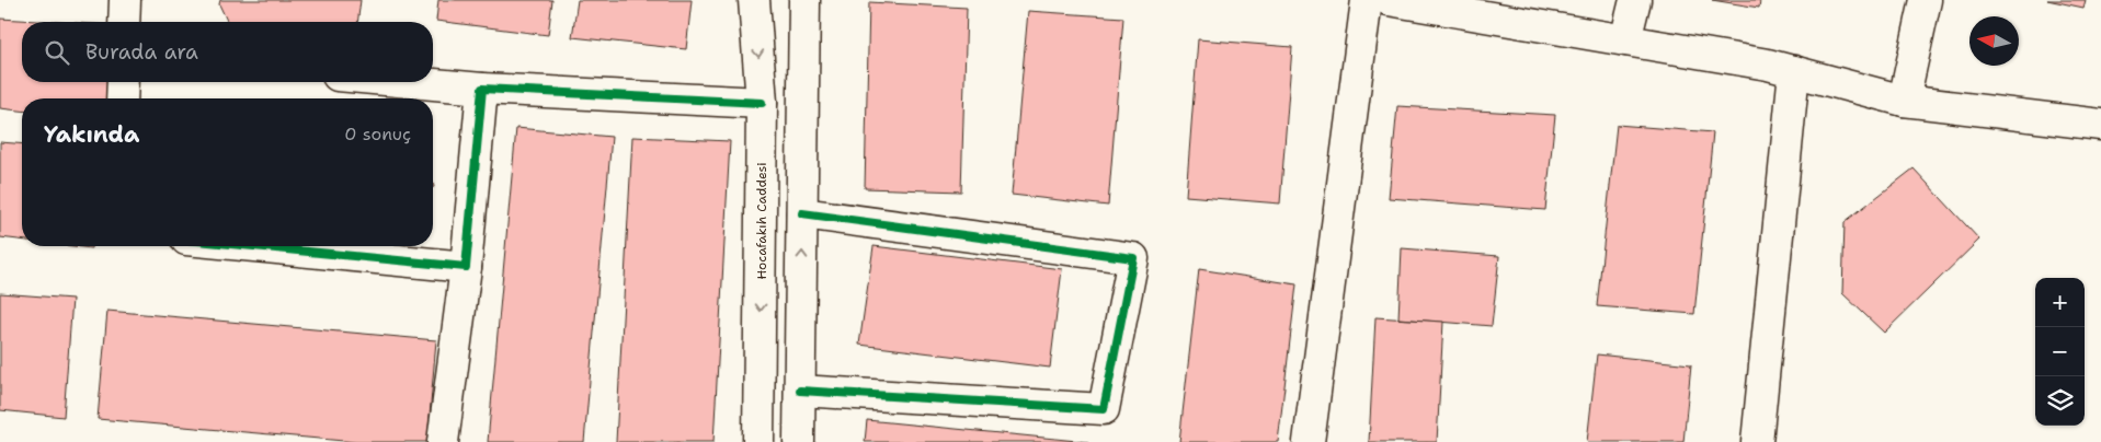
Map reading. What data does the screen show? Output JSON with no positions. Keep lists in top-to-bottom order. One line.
{"streets":{"street":["Hocafakıh Caddesi"]},"north":"left","page":{"search":"Burada ara","heading":["Yakında","0 sonuç"],"map_buttons":["+","−"]}}
